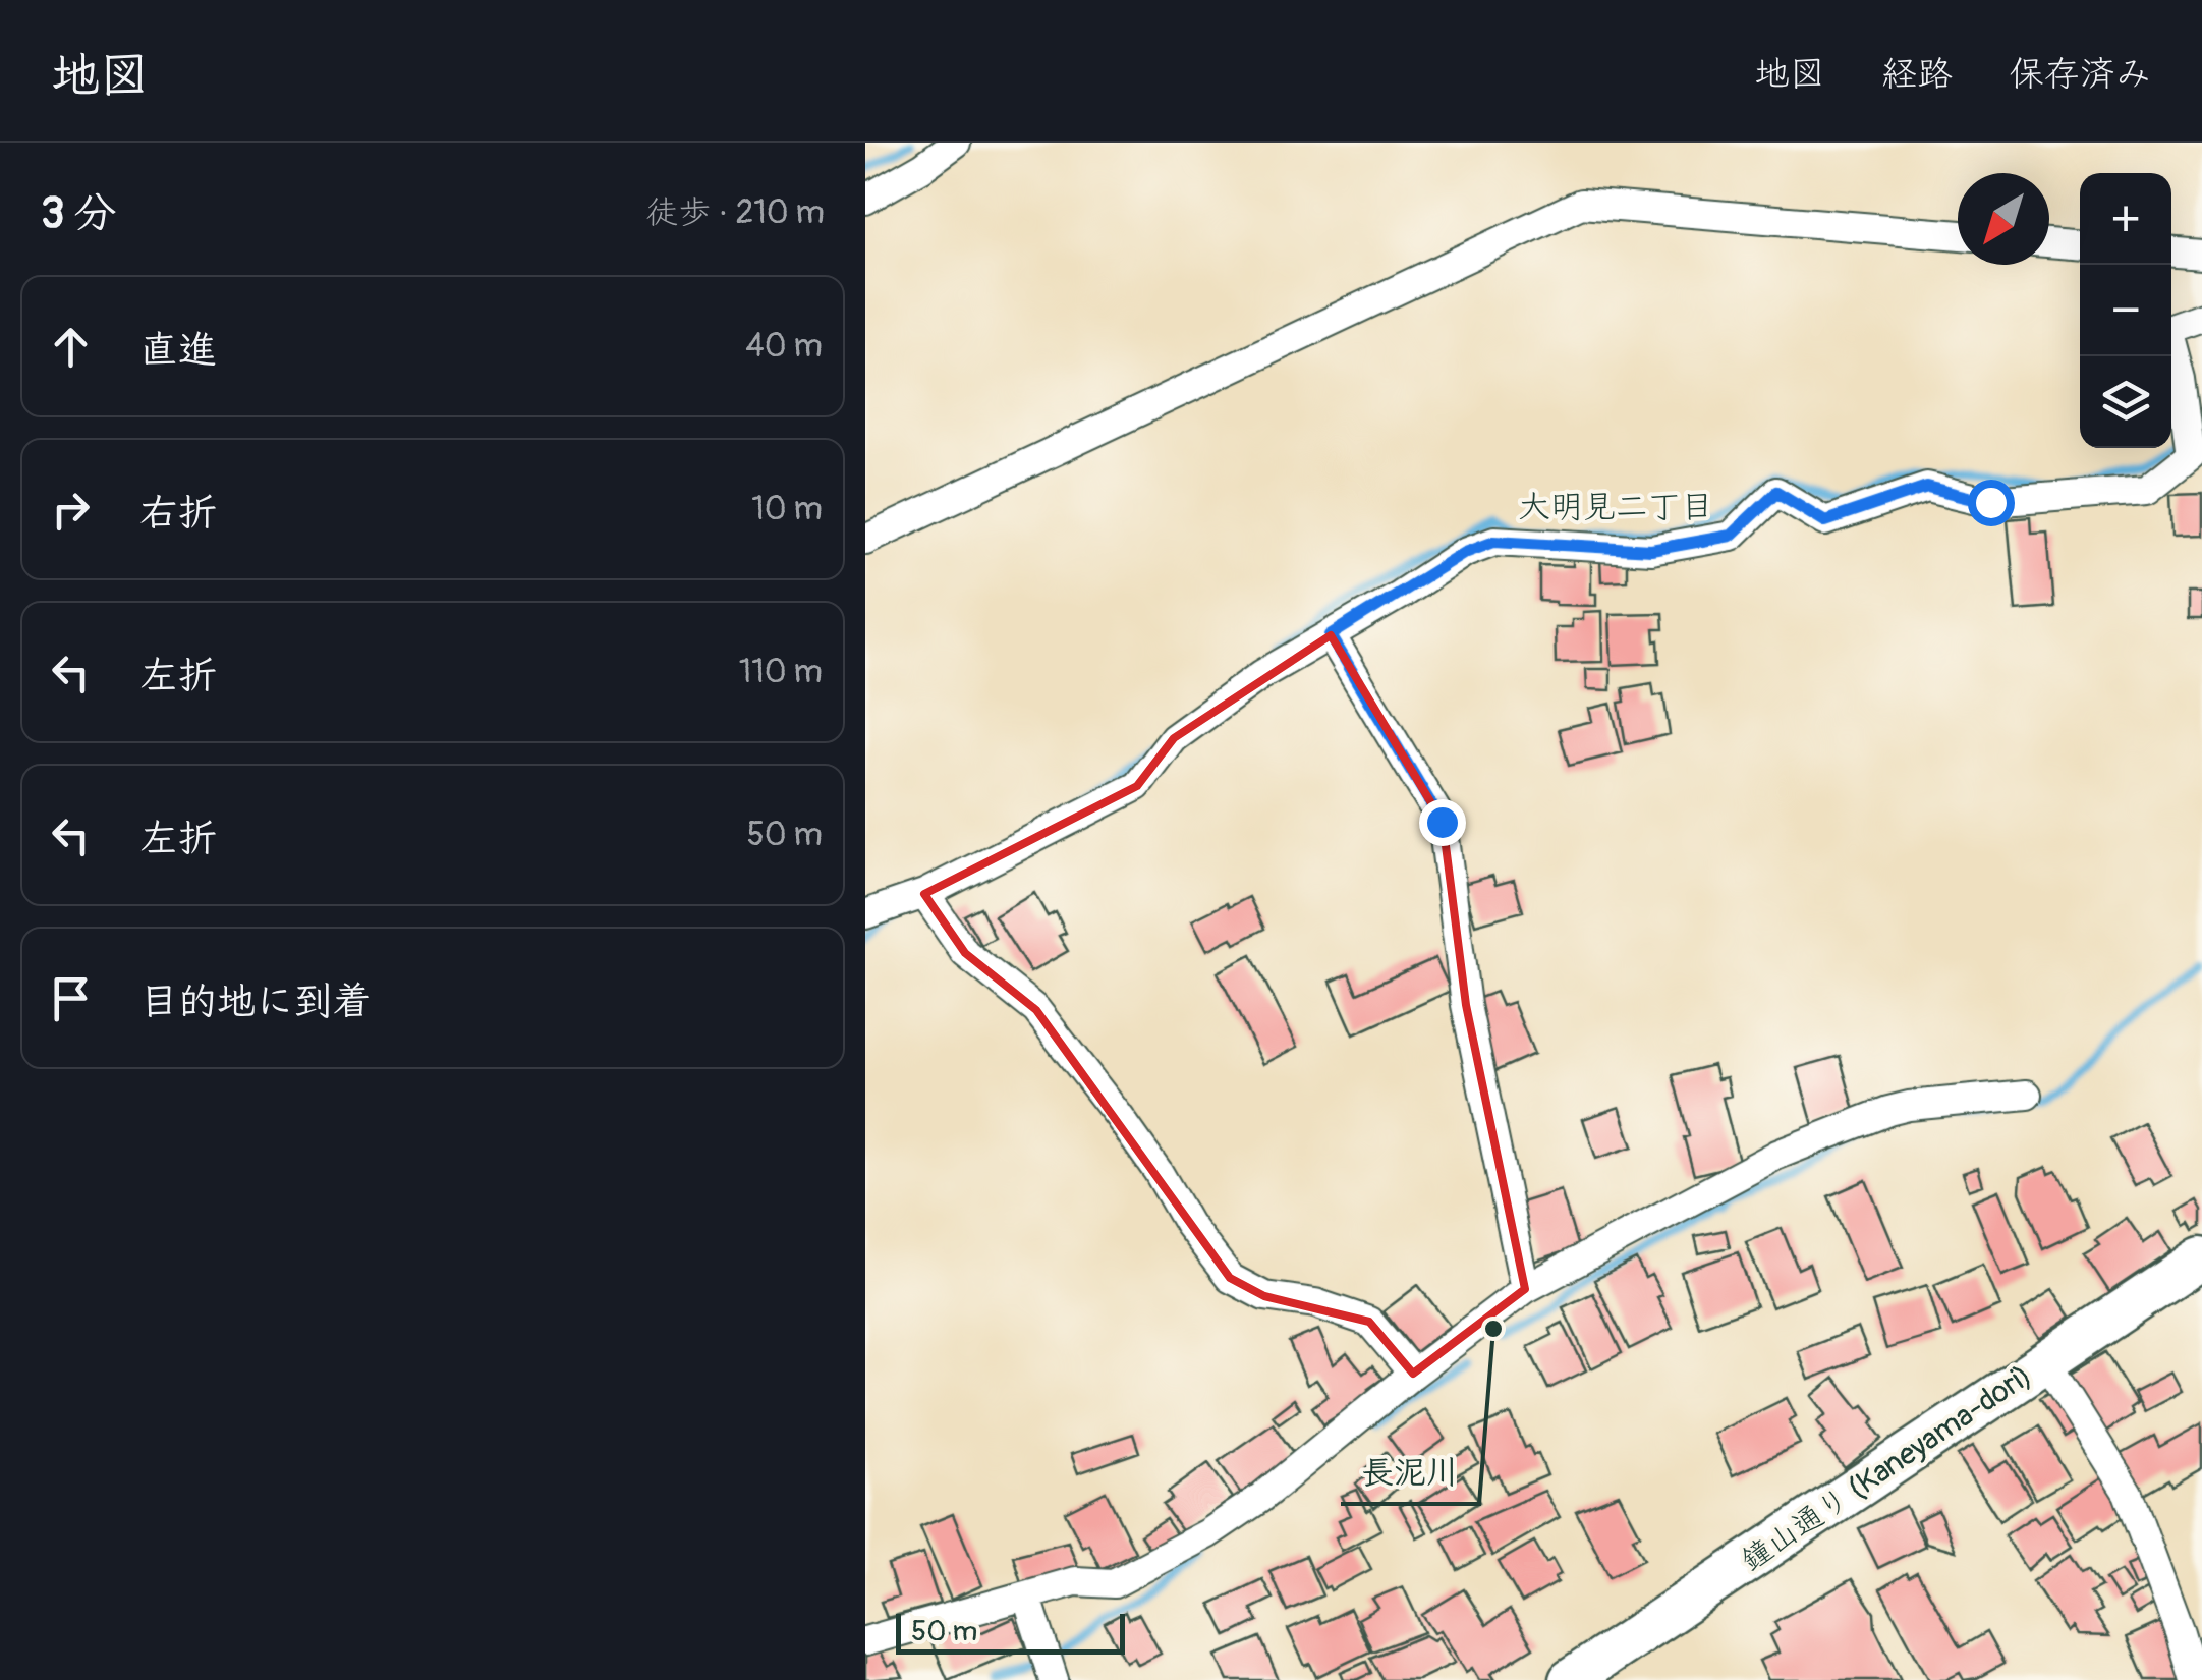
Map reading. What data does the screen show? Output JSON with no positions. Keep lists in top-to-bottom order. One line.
{"streets":{"main road":["鐘山通り (Kaneyama-dori)"]},"districts":["大明見二丁目"],"places":["長泥川"],"scale_bar":"50 m","north":"bottom left","page":{"header":"地図","nav":["地図","経路","保存済み"],"heading":["3 分","徒歩 · 210 m"],"map_buttons":["+","−"],"list":[["直進","40 m"],["右折","10 m"],["左折","110 m"],["左折","50 m"],"目的地に到着"],"scale":"50 m"}}
